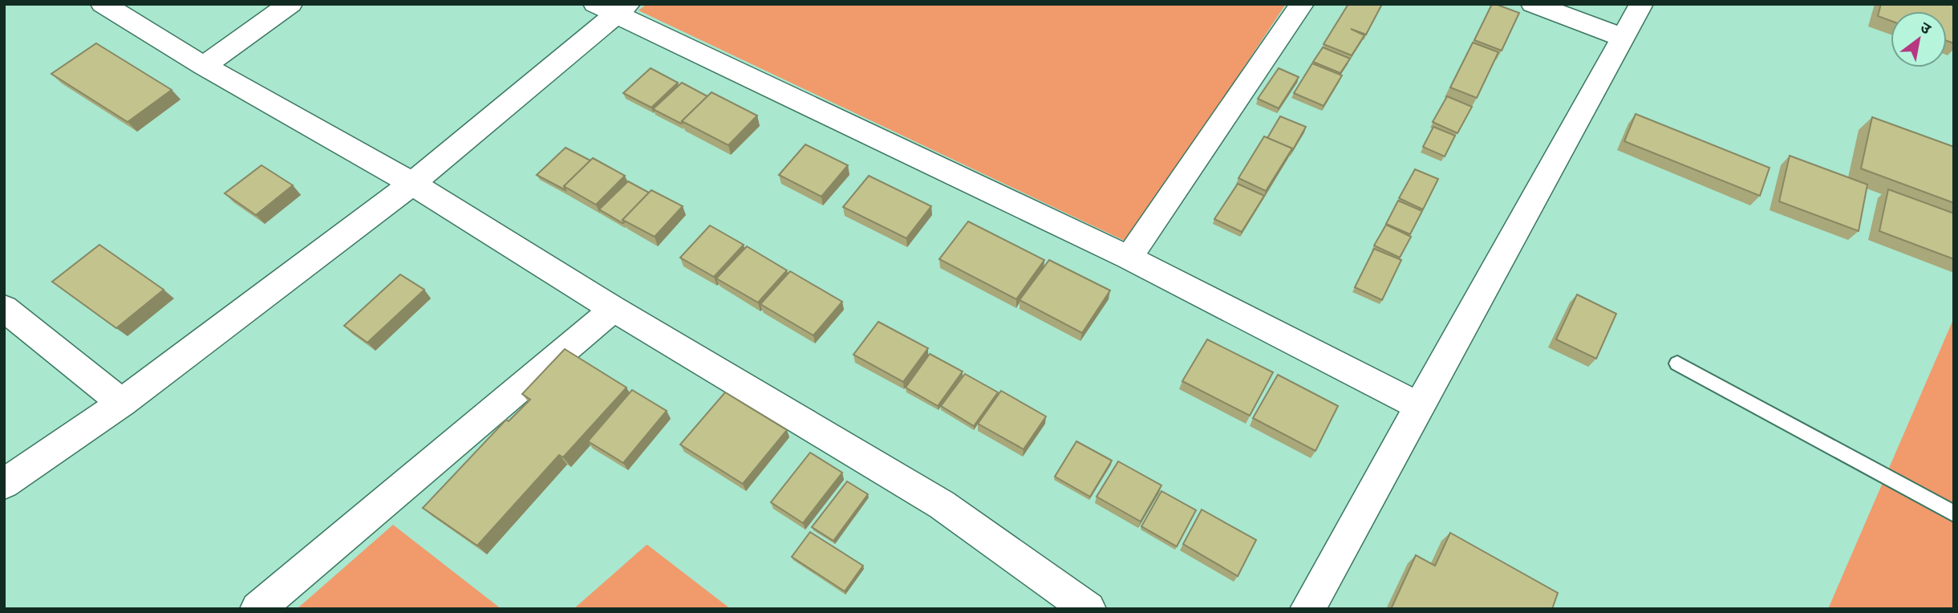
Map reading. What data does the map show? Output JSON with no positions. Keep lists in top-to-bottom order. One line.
{"north":"top right"}
